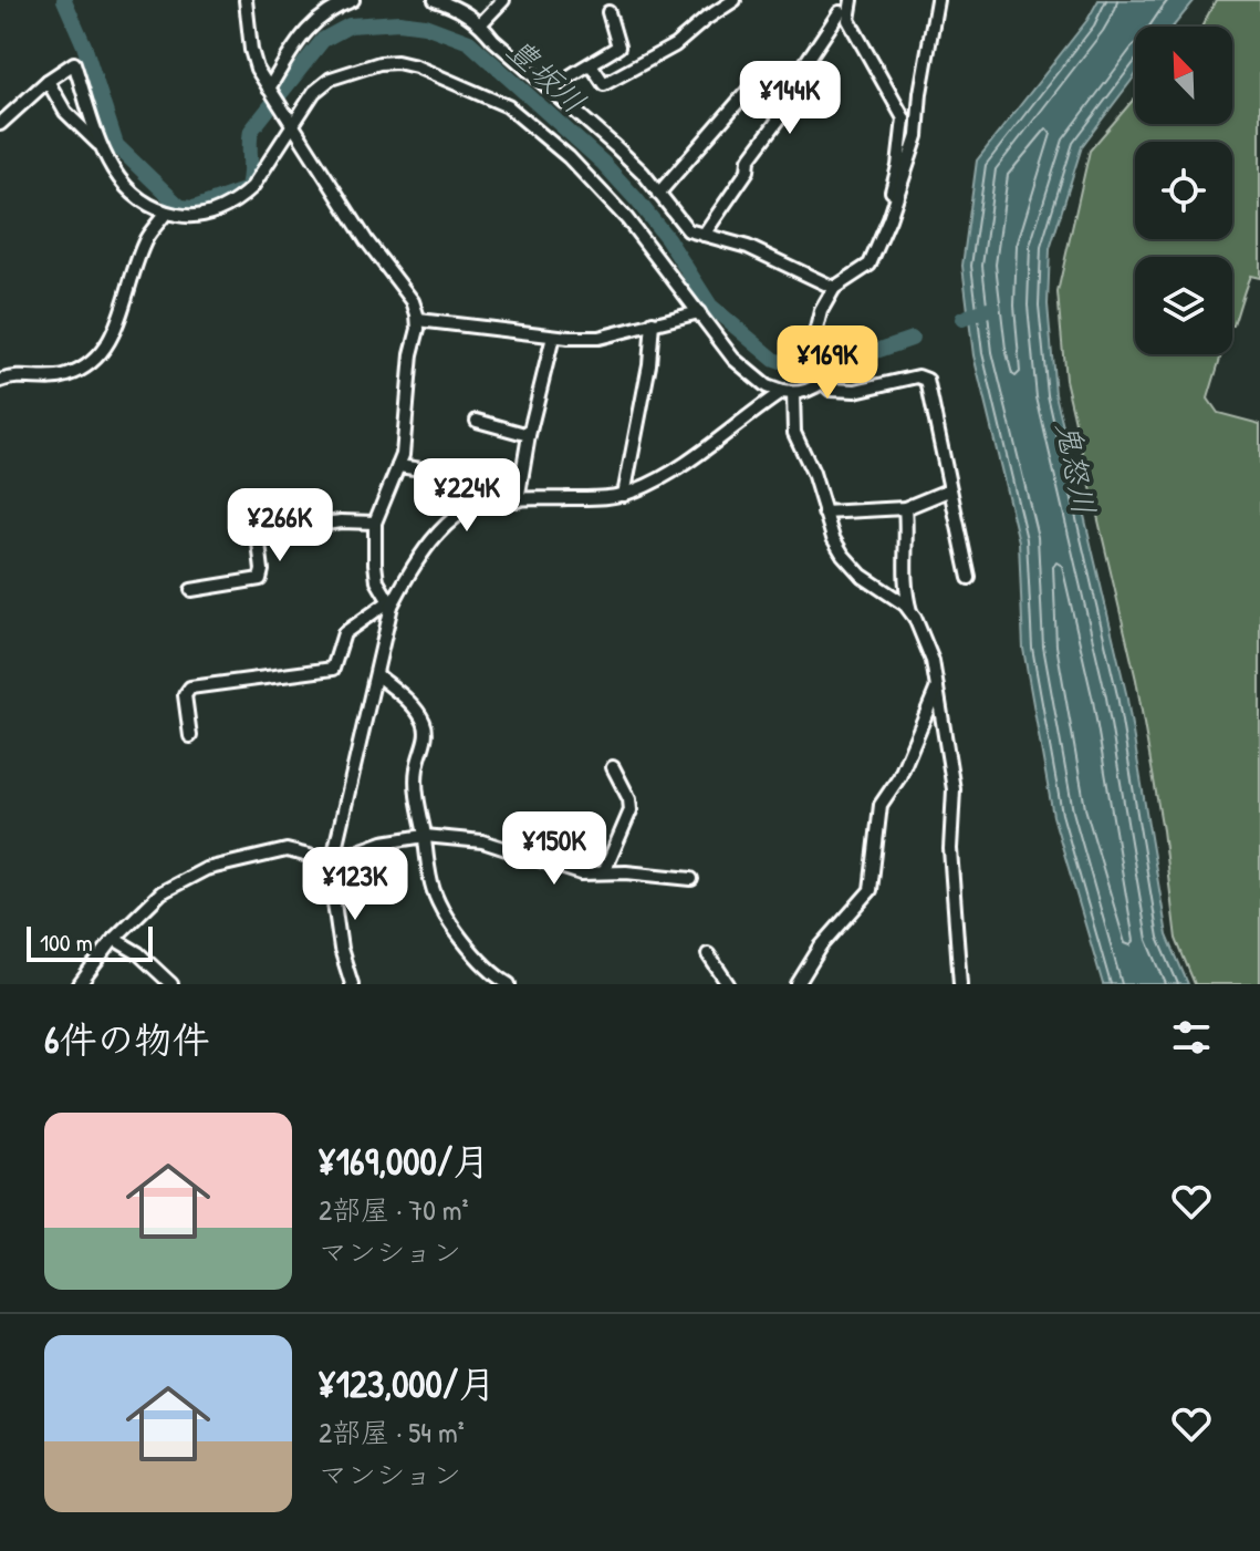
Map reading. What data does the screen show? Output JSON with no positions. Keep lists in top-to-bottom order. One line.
{"water":["豊坂川","鬼怒川"],"scale_bar":"100 m","north":"top left","page":{"price":["¥144K","¥169K","¥224K","¥266K","¥150K","¥123K"],"scale":"100 m","heading":"6件の物件","list":[{"name":"¥169,000/月","note":"2部屋 · 70 m² · マンション"},{"name":"¥123,000/月","note":"2部屋 · 54 m² · マンション"}]}}
